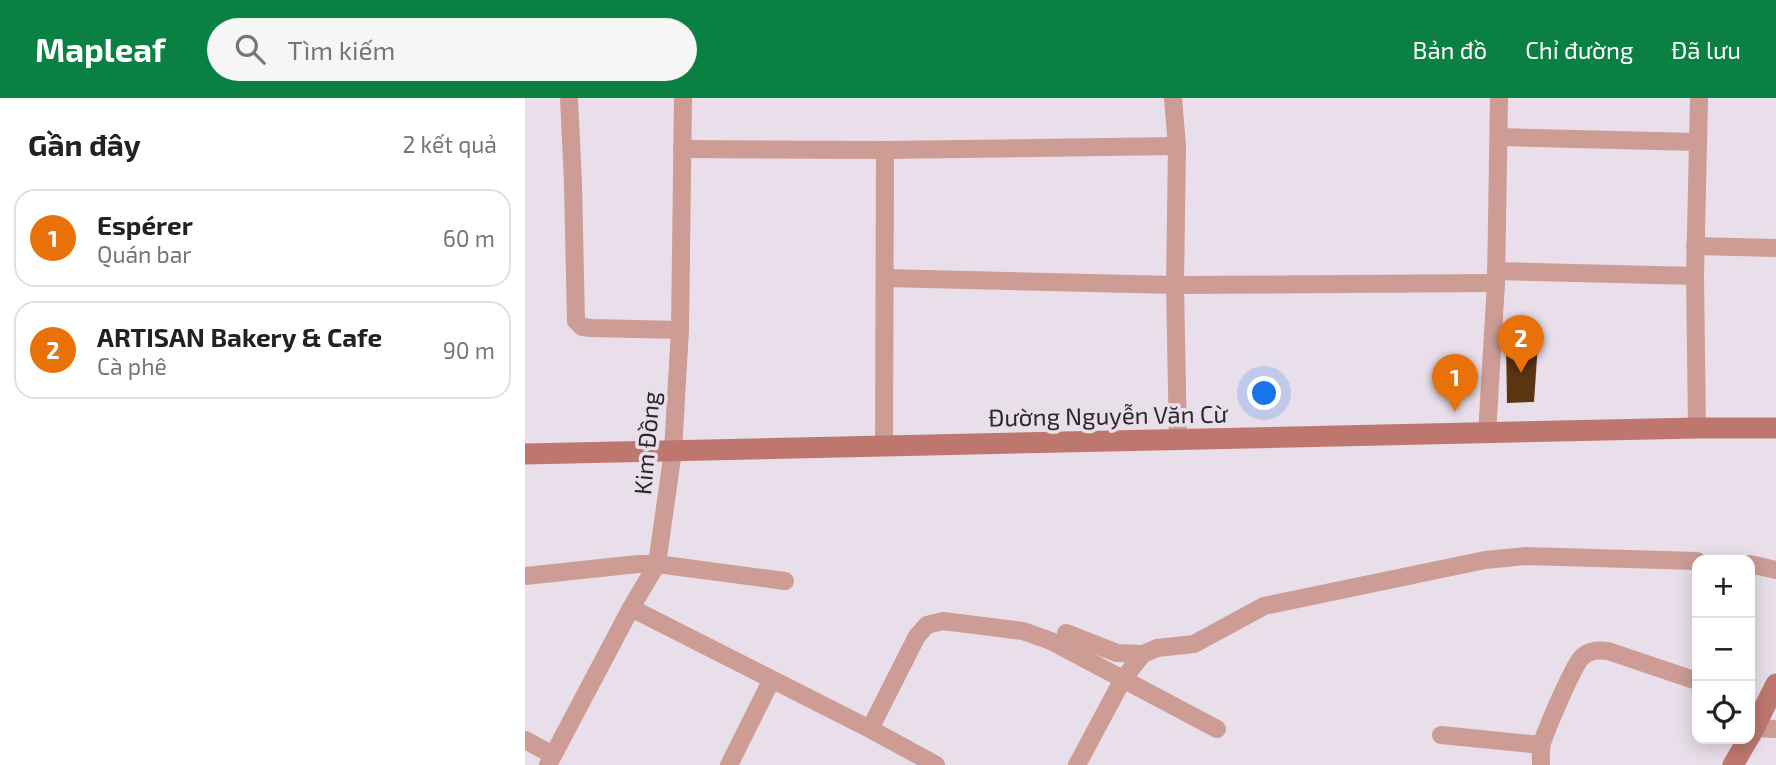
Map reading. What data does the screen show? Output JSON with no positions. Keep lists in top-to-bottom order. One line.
{"streets":{"main road":["Đường Nguyễn Văn Cừ"],"street":["Kim Đồng"]},"crossings":[["Đường Nguyễn Văn Cừ","Kim Đồng"]],"page":{"header":"Mapleaf","search":"Tìm kiếm","nav":["Bản đồ","Chỉ đường","Đã lưu"],"heading":["Gần đây","2 kết quả"],"list":[{"mark":"1","name":"Espérer","note":"Quán bar","value":"60 m"},{"mark":"2","name":"ARTISAN Bakery & Cafe","note":"Cà phê","value":"90 m"}],"pins":["2","1"],"map_buttons":["+","−"]}}
